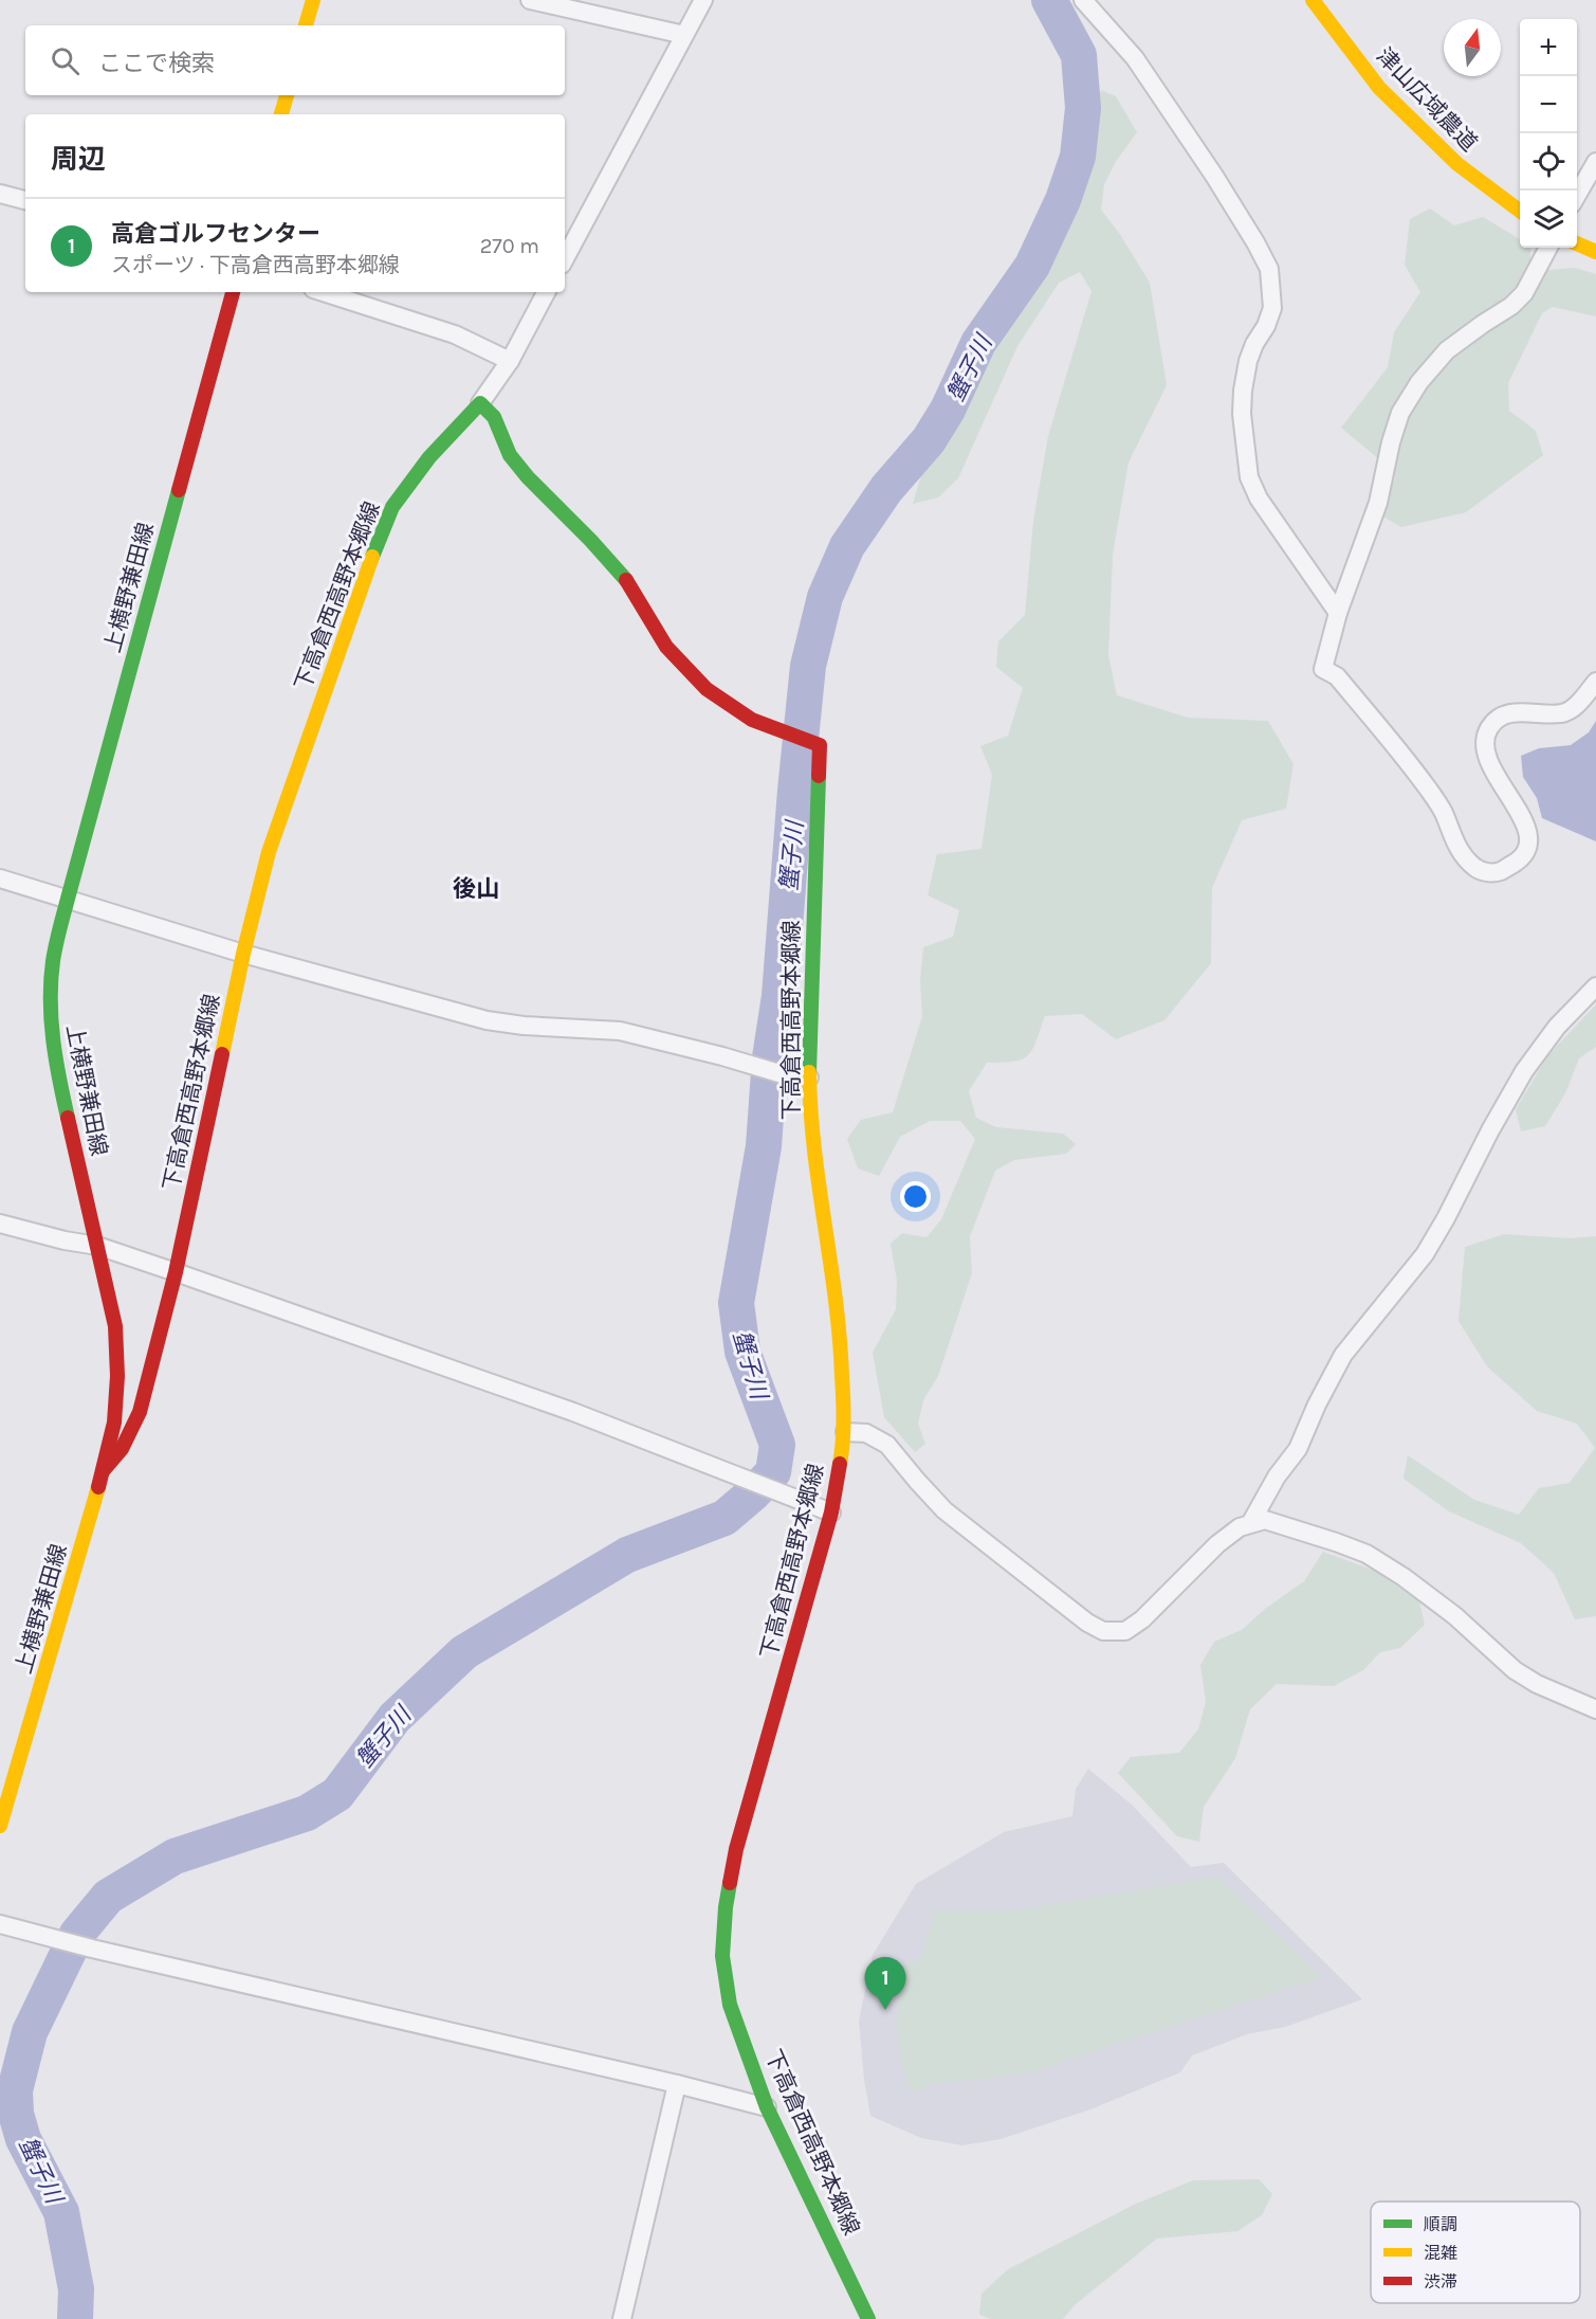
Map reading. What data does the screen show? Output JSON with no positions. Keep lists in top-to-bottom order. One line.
{"streets":{"main road":["津山広域農道","上横野兼田線","下高倉西高野本郷線"]},"crossings":[["上横野兼田線","下高倉西高野本郷線"]],"districts":["後山"],"water":["蟹子川"],"legend":["順調","混雑","渋滞"],"north":"top","page":{"map_buttons":["+","−"],"search":"ここで検索","heading":"周辺","list":[{"mark":"1","name":"高倉ゴルフセンター","note":"スポーツ · 下高倉西高野本郷線","value":"270 m"}],"pins":"1"}}
